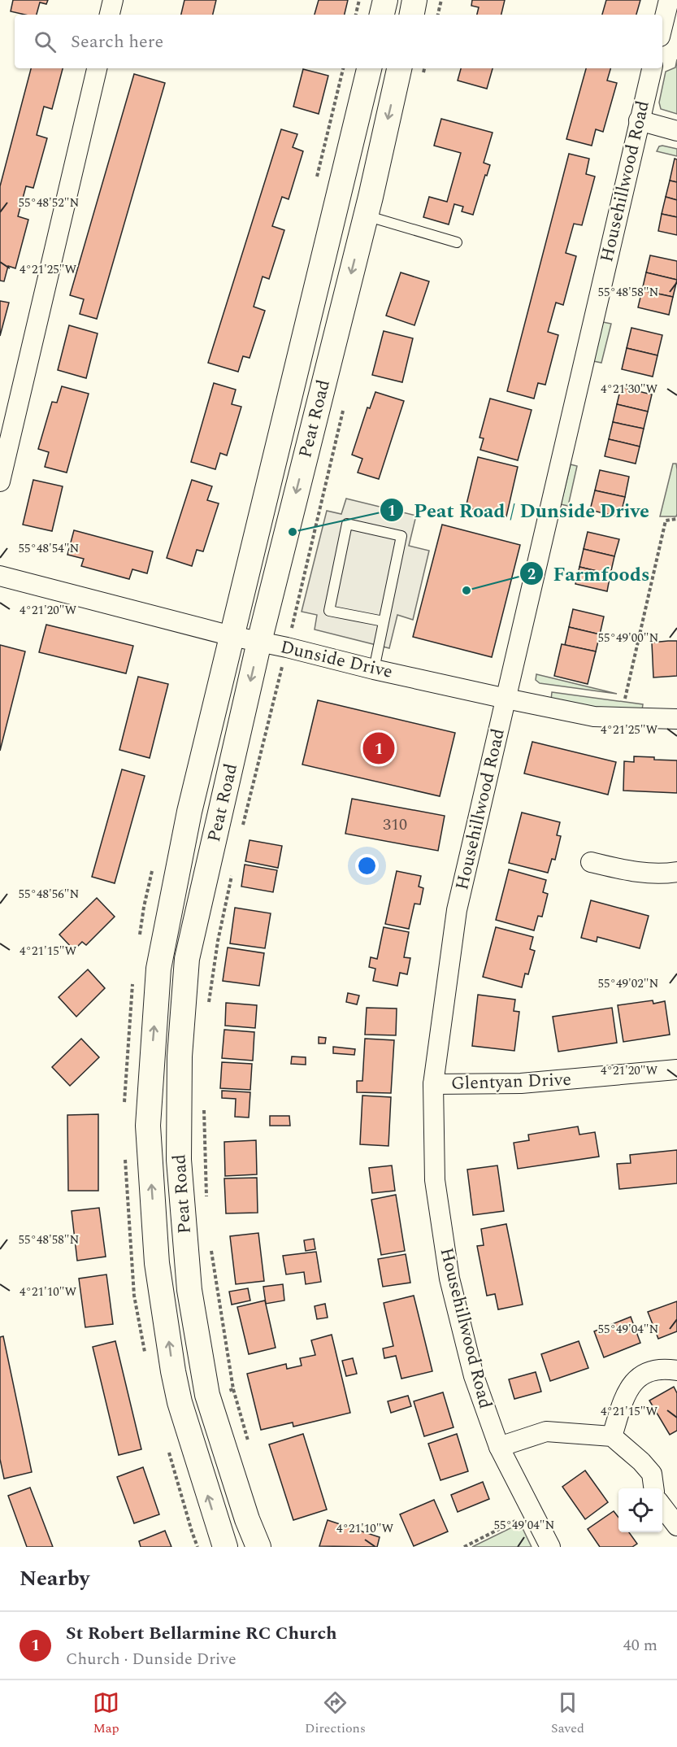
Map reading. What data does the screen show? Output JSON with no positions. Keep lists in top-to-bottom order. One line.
{"streets":{"street":["Househillwood Road","Peat Road","Dunside Drive","Glentyan Drive"]},"crossings":[["Househillwood Road","Dunside Drive"],["Househillwood Road","Glentyan Drive"],["Peat Road","Dunside Drive"]],"places":["Peat Road / Dunside Drive","Farmfoods"],"house_numbers":["310"],"page":{"search":"Search here","pins":"1","heading":"Nearby","list":[{"mark":"1","name":"St Robert Bellarmine RC Church","note":"Church · Dunside Drive","value":"40 m"}],"nav":["Map","Directions","Saved"]},"coordinates":["55°48'52\"N","4°21'25\"W","55°48'58\"N","4°21'30\"W","55°48'54\"N","4°21'20\"W","55°49'00\"N","55°48'56\"N","4°21'15\"W","55°49'02\"N","4°21'10\"W","55°49'04\"N"]}
